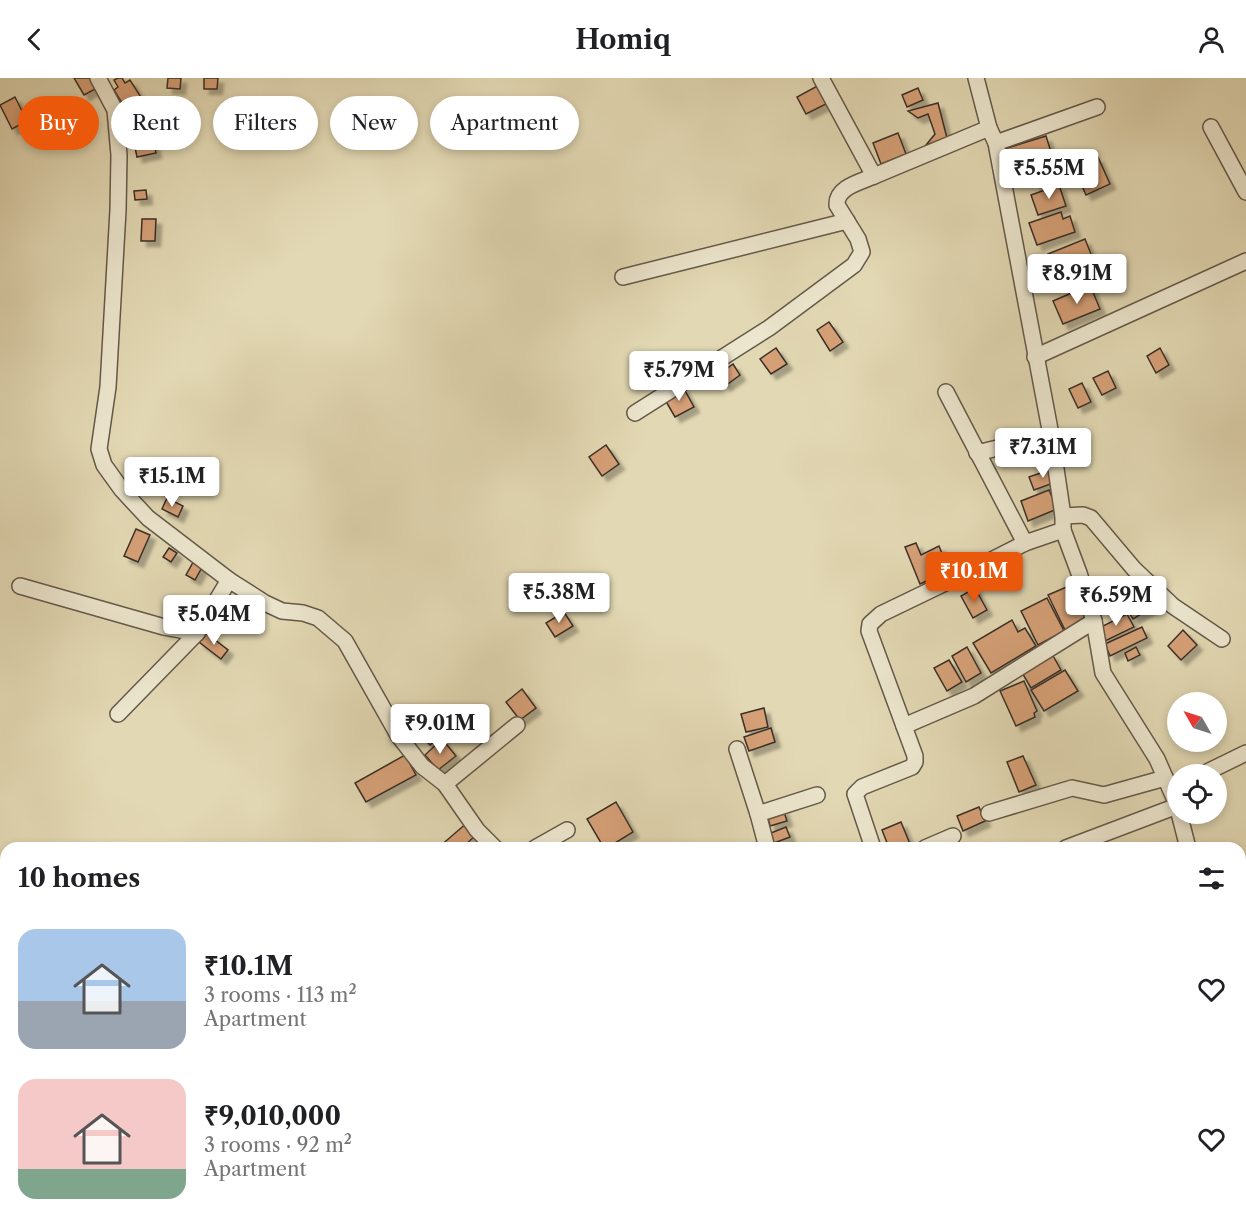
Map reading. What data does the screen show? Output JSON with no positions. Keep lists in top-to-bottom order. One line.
{"north":"top left","page":{"header":"Homiq","chip":["Buy","Rent","Filters","New","Apartment"],"price":["₹5.55M","₹8.91M","₹5.79M","₹7.31M","₹15.1M","₹10.1M","₹5.38M","₹6.59M","₹5.04M","₹9.01M"],"heading":"10 homes","list":[{"name":"₹10.1M","note":"3 rooms · 113 m² · Apartment"},{"name":"₹9,010,000","note":"3 rooms · 92 m² · Apartment"}]}}
